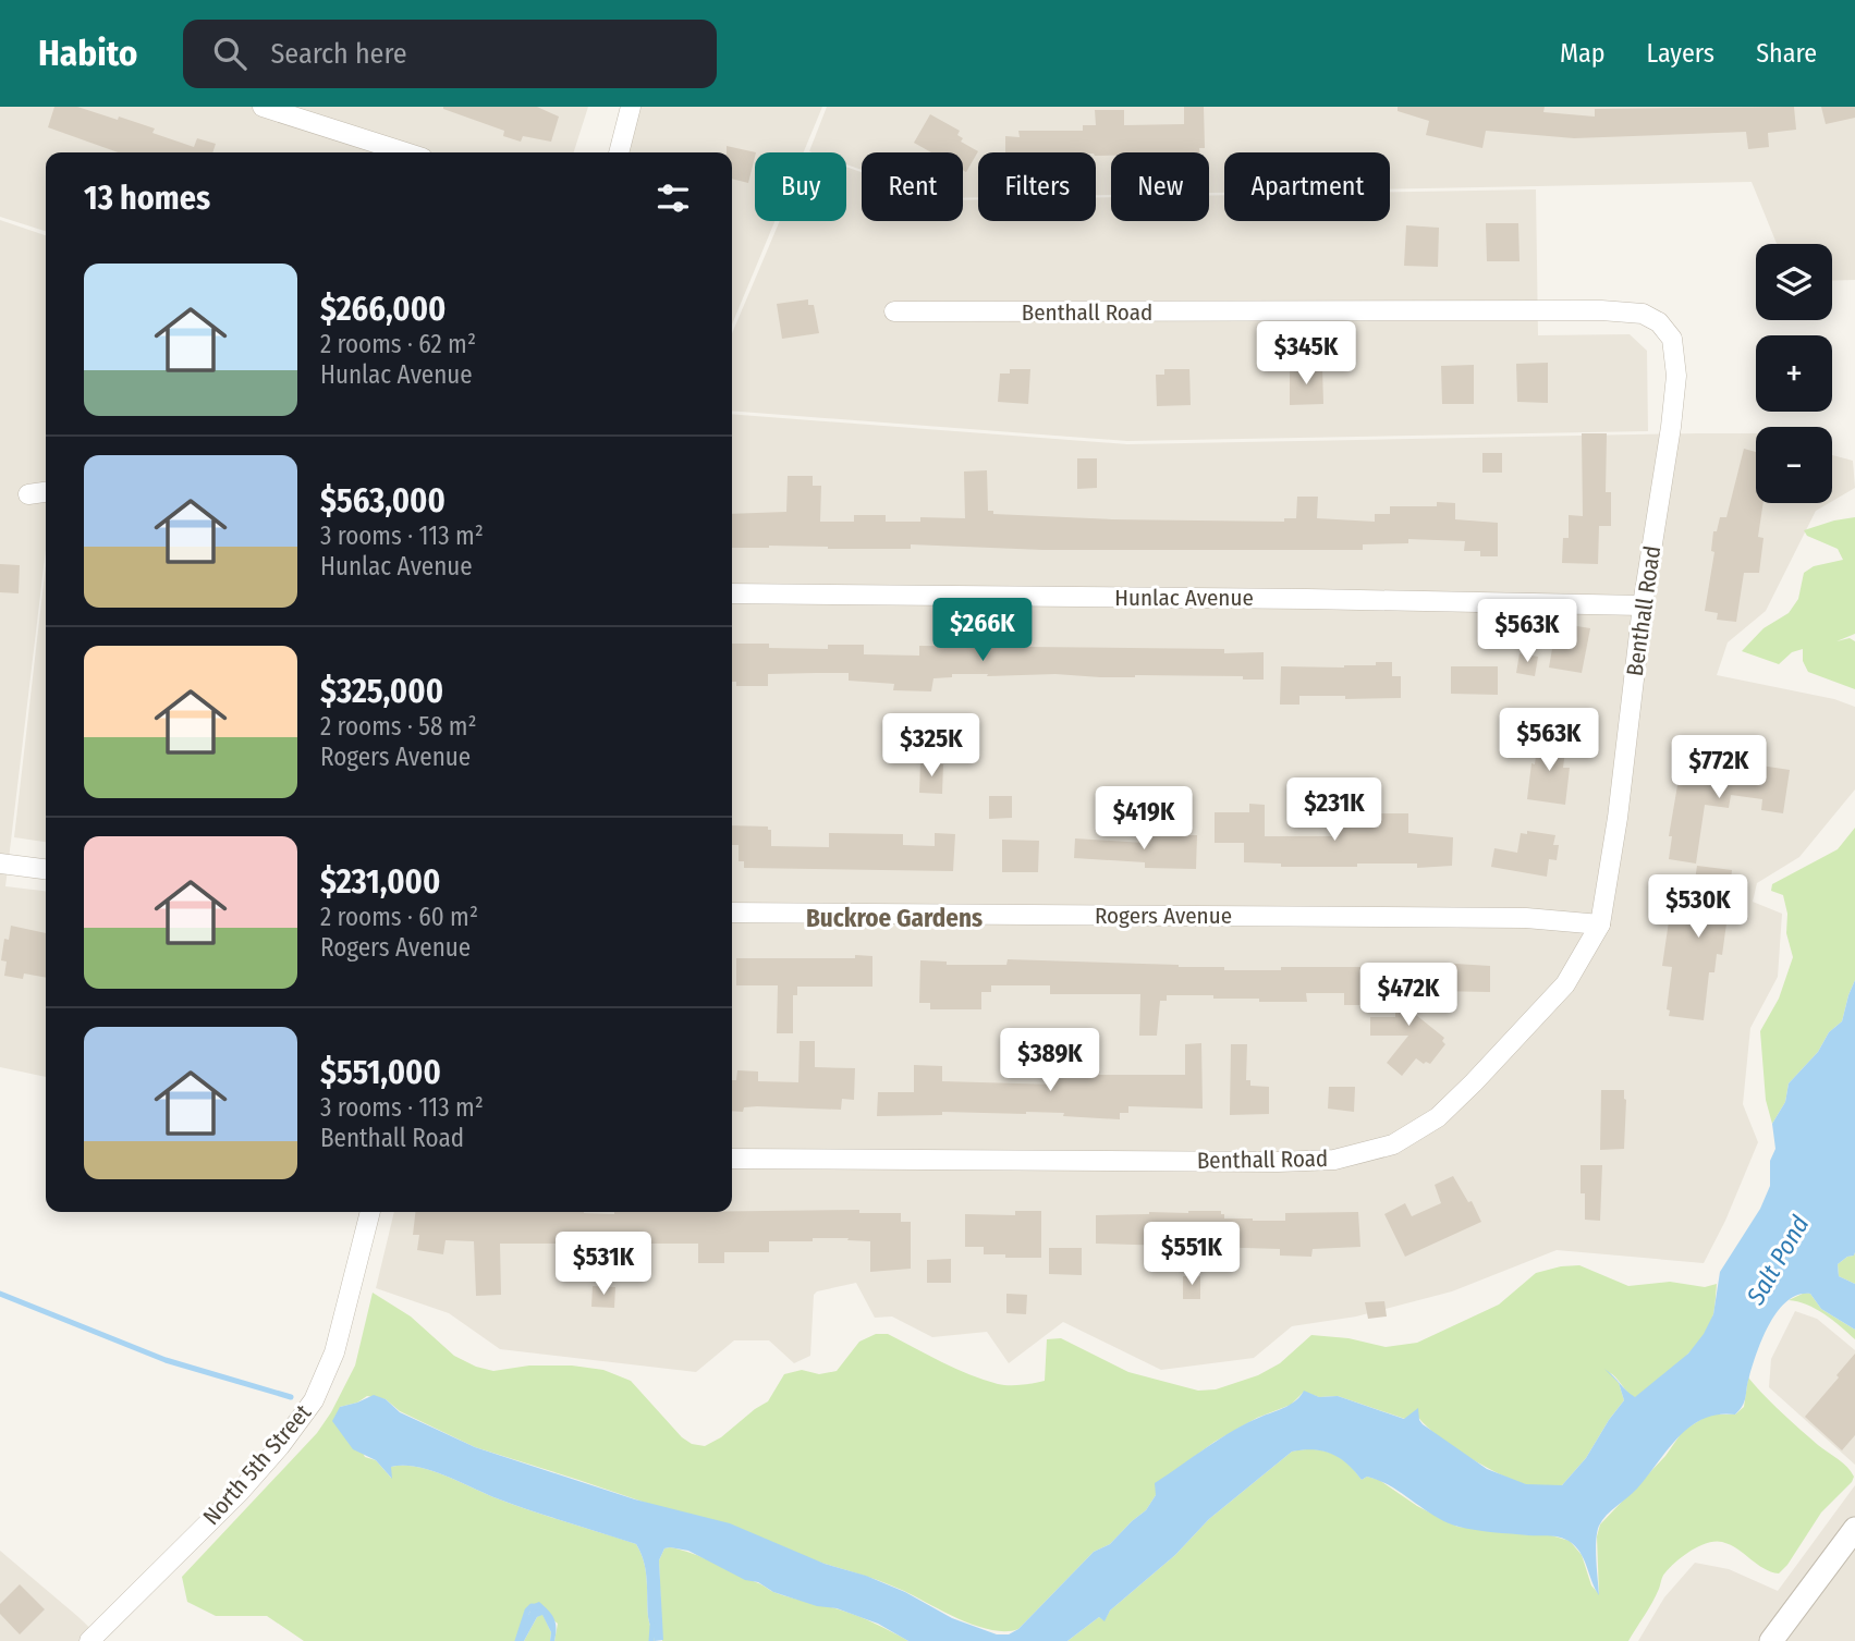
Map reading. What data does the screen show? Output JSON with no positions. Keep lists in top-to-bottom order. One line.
{"streets":{"street":["Benthall Road","Hunlac Avenue","Rogers Avenue","North 5th Street"]},"crossings":[["Benthall Road","Hunlac Avenue"],["Benthall Road","Rogers Avenue"]],"districts":["Buckroe Gardens"],"water":["Salt Pond"],"page":{"header":"Habito","search":"Search here","nav":["Map","Layers","Share"],"chip":["Buy","Rent","Filters","New","Apartment"],"heading":"13 homes","map_buttons":["+","−"],"list":[{"name":"$266,000","note":"2 rooms · 62 m² · Hunlac Avenue"},{"name":"$563,000","note":"3 rooms · 113 m² · Hunlac Avenue"},{"name":"$325,000","note":"2 rooms · 58 m² · Rogers Avenue"},{"name":"$231,000","note":"2 rooms · 60 m² · Rogers Avenue"},{"name":"$551,000","note":"3 rooms · 113 m² · Benthall Road"}],"price":["$345K","$266K","$563K","$563K","$325K","$772K","$231K","$419K","$530K","$472K","$389K","$551K","$531K"]}}
